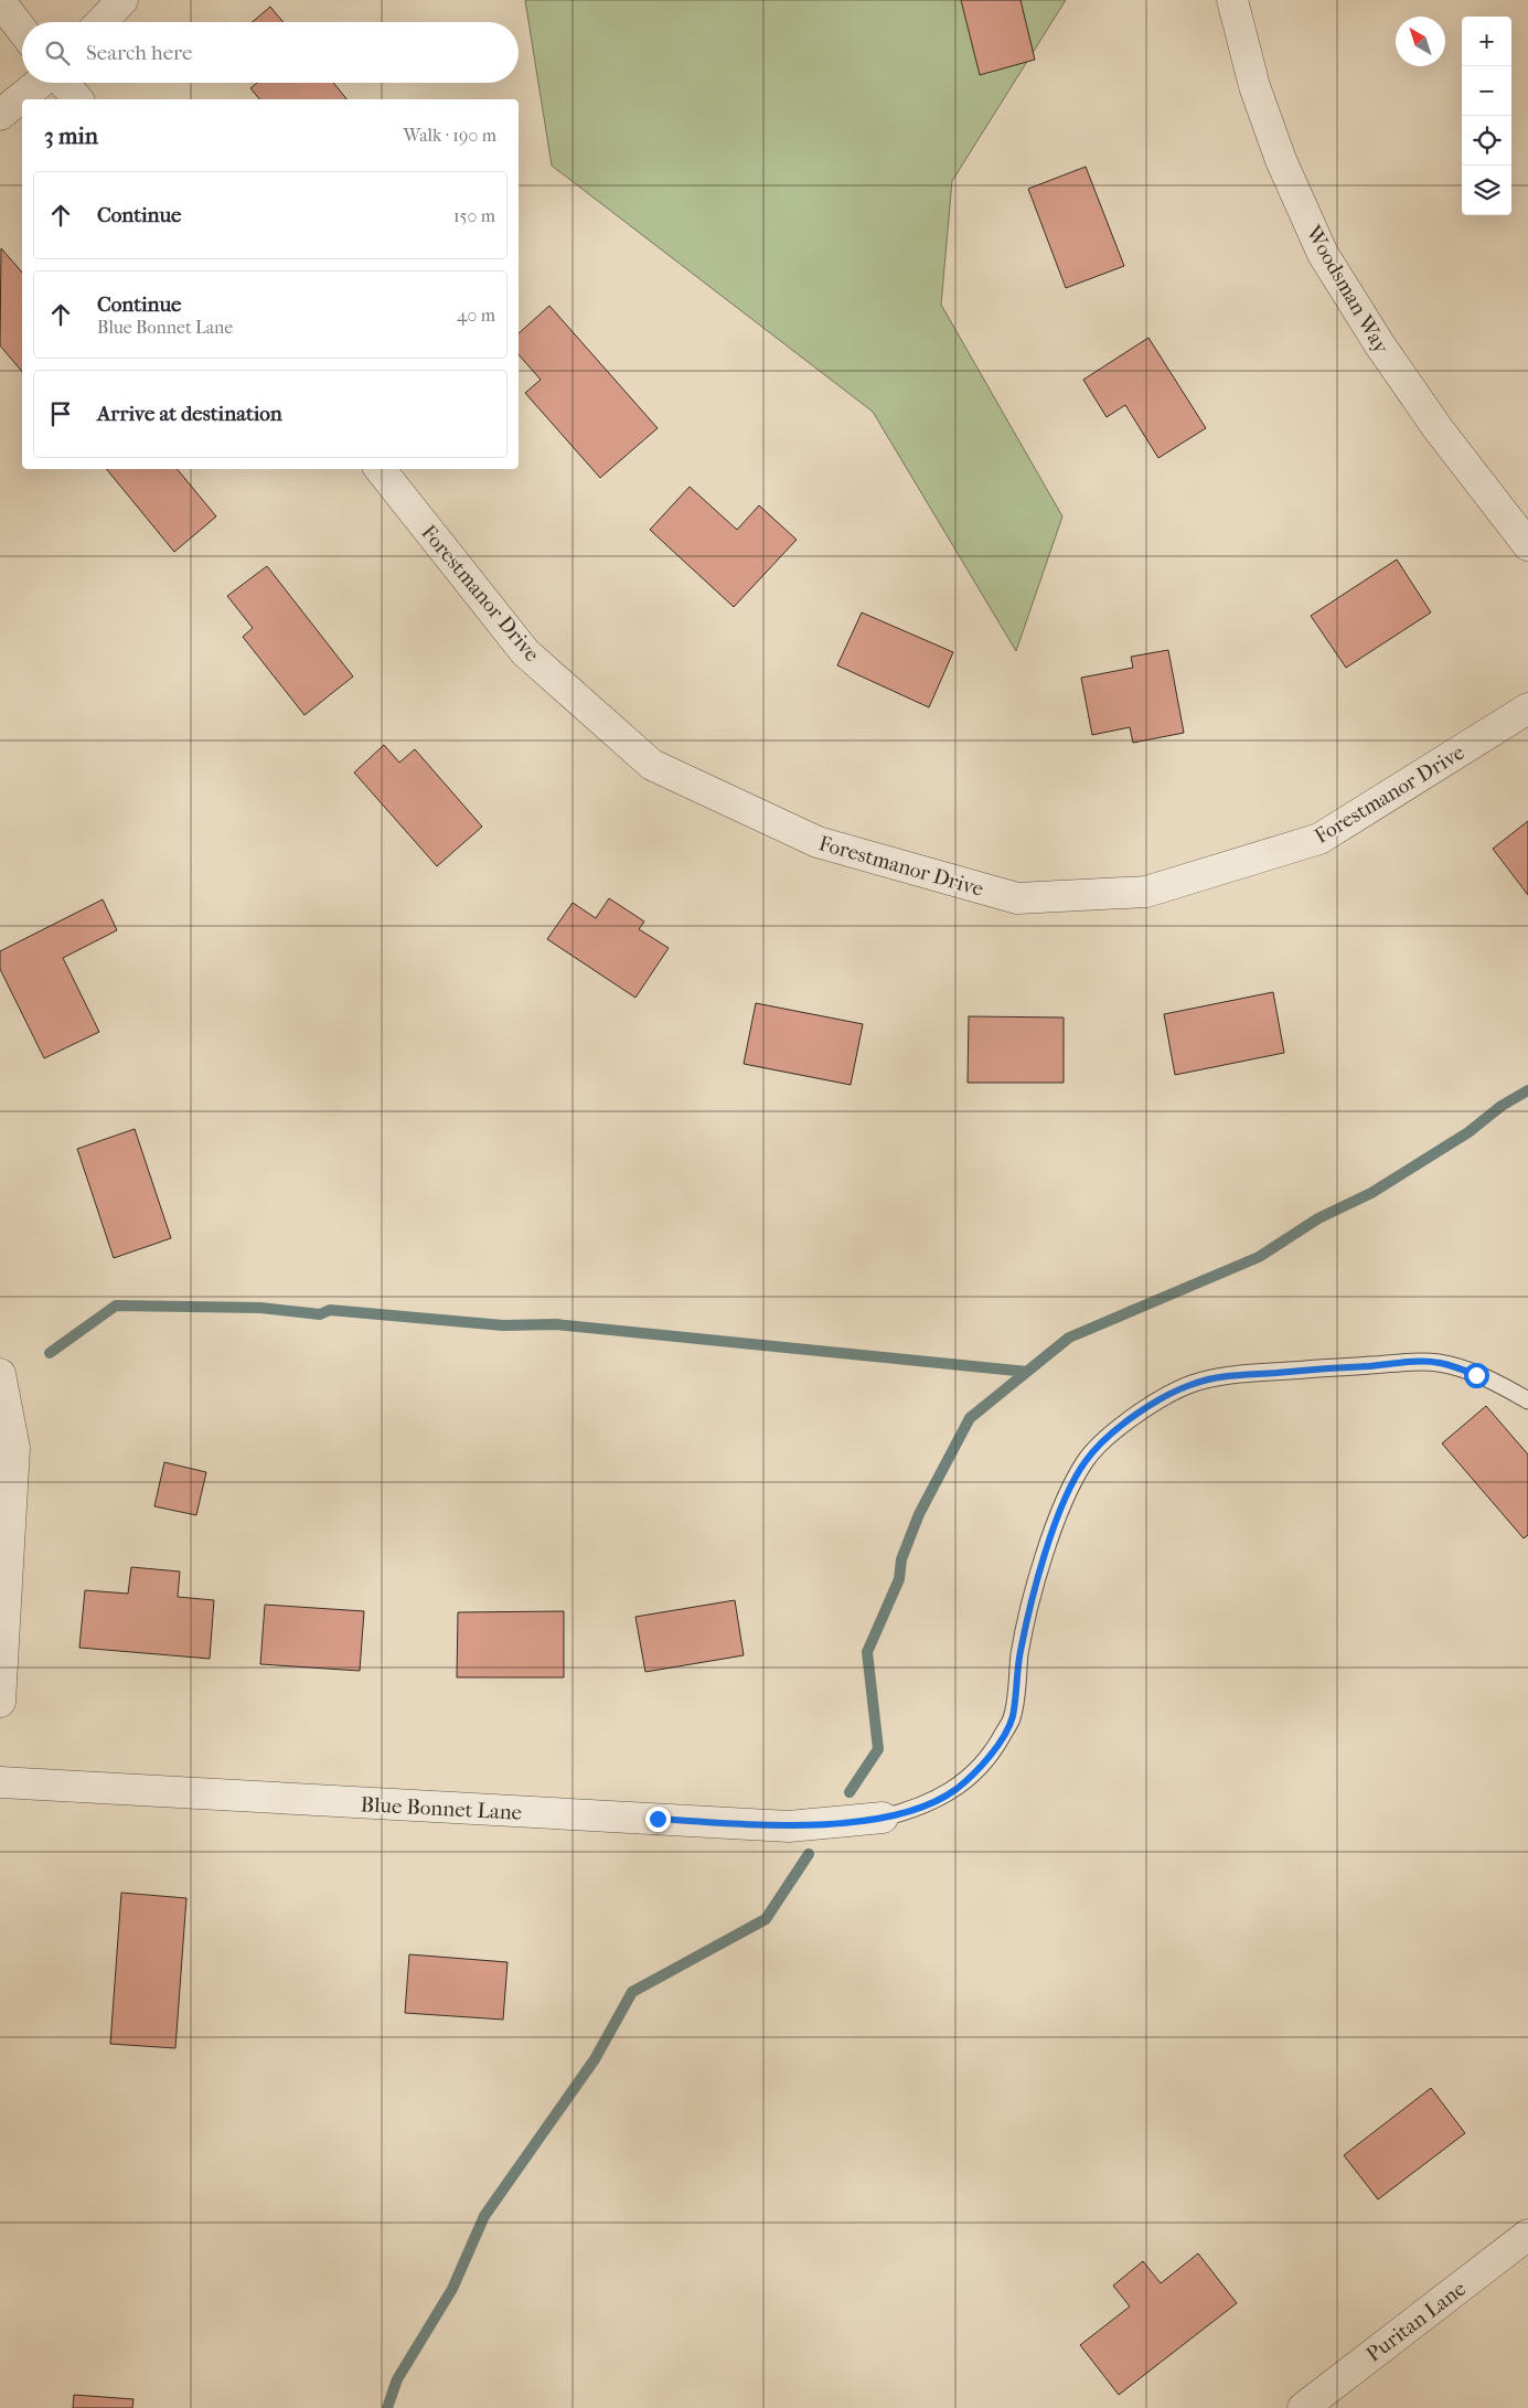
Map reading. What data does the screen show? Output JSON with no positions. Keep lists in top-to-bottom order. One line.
{"streets":{"street":["Woodsman Way","Forestmanor Drive","Blue Bonnet Lane","Puritan Lane"]},"north":"top left","page":{"map_buttons":["+","−"],"search":"Search here","heading":["3 min","Walk · 190 m"],"list":[["Continue","150 m"],["Continue","Blue Bonnet Lane","40 m"],"Arrive at destination"]}}
